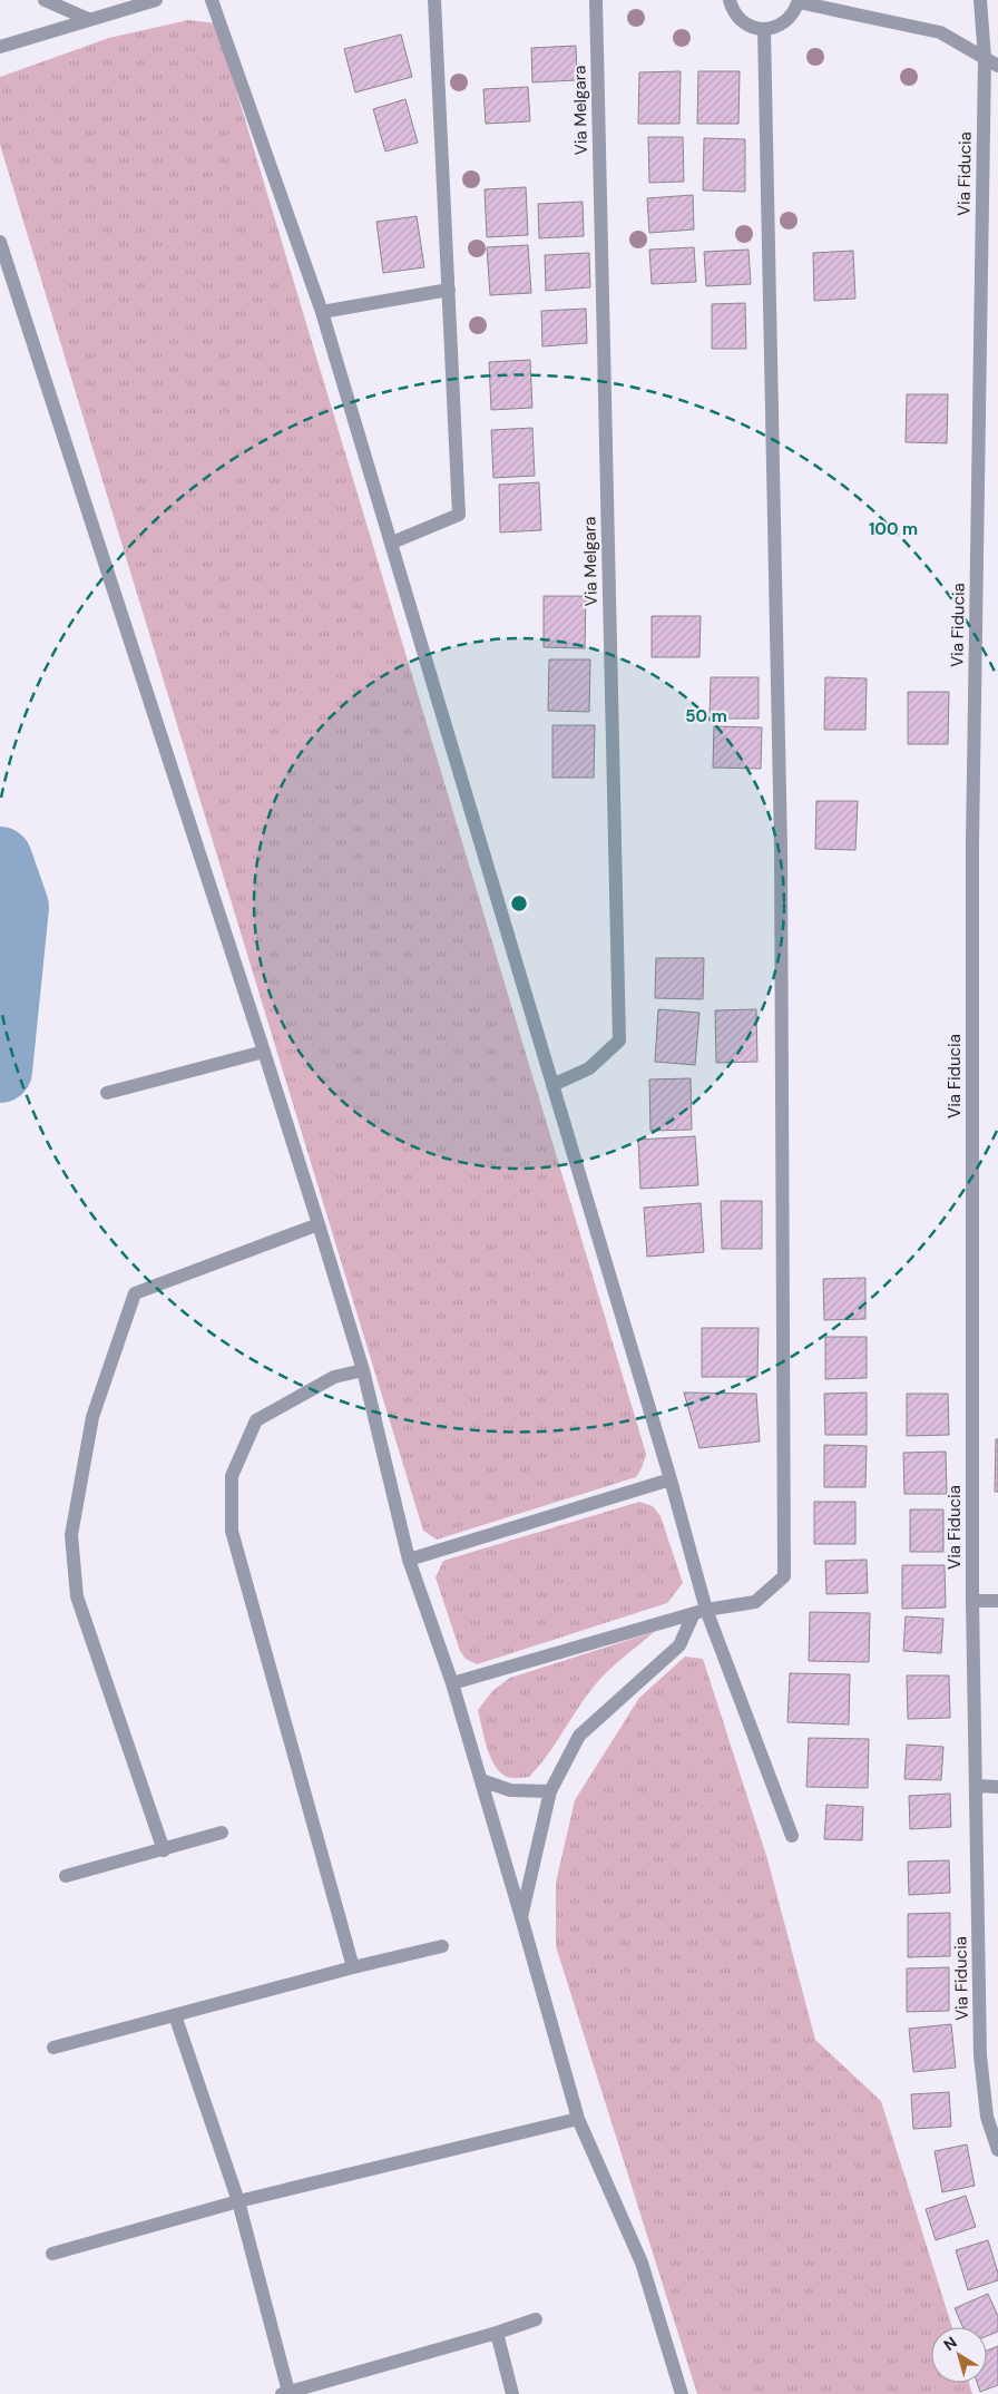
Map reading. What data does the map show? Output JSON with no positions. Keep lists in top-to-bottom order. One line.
{"streets":{"street":["Via Melgara","Via Fiducia"]},"north":"top left","rings":["100 m","50 m"]}
